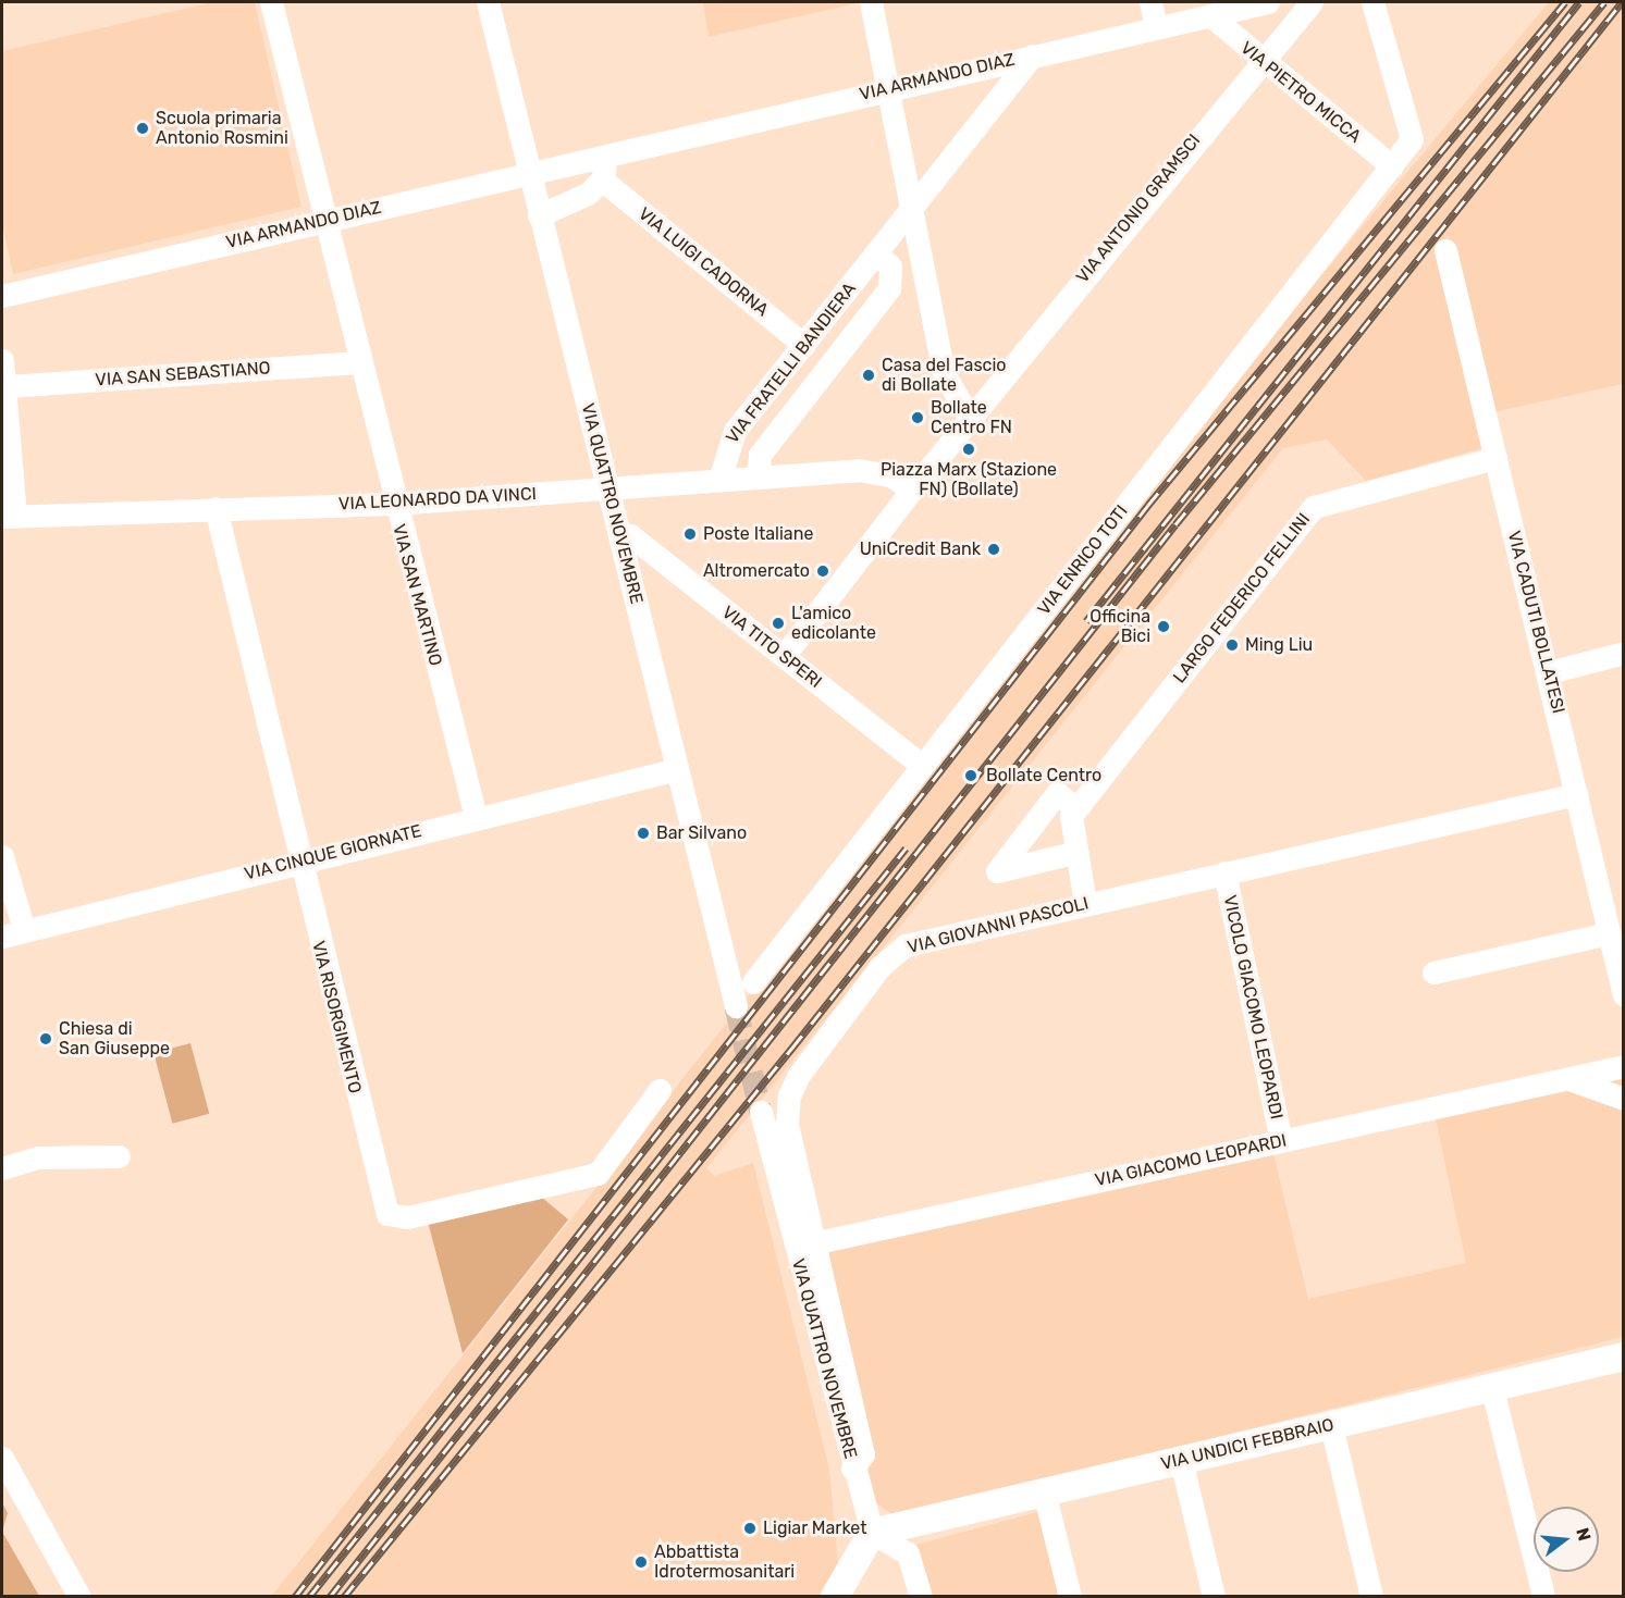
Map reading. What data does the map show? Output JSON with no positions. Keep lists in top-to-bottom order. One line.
{"streets":{"street":["VIA ARMANDO DIAZ","VIA PIETRO MICCA","VIA ANTONIO GRAMSCI","VIA LUIGI CADORNA","VIA FRATELLI BANDIERA","VIA SAN SEBASTIANO","VIA LEONARDO DA VINCI","VIA QUATTRO NOVEMBRE","VIA ENRICO TOTI","VIA SAN MARTINO","LARGO FEDERICO FELLINI","VIA CADUTI BOLLATESI","VIA TITO SPERI","VIA CINQUE GIORNATE","VIA GIOVANNI PASCOLI","VICOLO GIACOMO LEOPARDI","VIA RISORGIMENTO","VIA GIACOMO LEOPARDI","VIA UNDICI FEBBRAIO"]},"crossings":[["VIA ARMANDO DIAZ","VIA PIETRO MICCA"],["VIA ARMANDO DIAZ","VIA FRATELLI BANDIERA"],["VIA ARMANDO DIAZ","VIA QUATTRO NOVEMBRE"],["VIA ARMANDO DIAZ","VIA SAN MARTINO"],["VIA PIETRO MICCA","VIA ANTONIO GRAMSCI"],["VIA PIETRO MICCA","VIA ENRICO TOTI"],["VIA ANTONIO GRAMSCI","VIA LEONARDO DA VINCI"],["VIA LUIGI CADORNA","VIA FRATELLI BANDIERA"],["VIA FRATELLI BANDIERA","VIA LEONARDO DA VINCI"],["VIA SAN SEBASTIANO","VIA SAN MARTINO"],["VIA LEONARDO DA VINCI","VIA QUATTRO NOVEMBRE"],["VIA LEONARDO DA VINCI","VIA SAN MARTINO"],["VIA LEONARDO DA VINCI","VIA RISORGIMENTO"],["VIA QUATTRO NOVEMBRE","VIA TITO SPERI"],["VIA QUATTRO NOVEMBRE","VIA GIOVANNI PASCOLI"],["VIA QUATTRO NOVEMBRE","VIA UNDICI FEBBRAIO"],["VIA ENRICO TOTI","VIA TITO SPERI"],["VIA SAN MARTINO","VIA CINQUE GIORNATE"],["LARGO FEDERICO FELLINI","VIA CADUTI BOLLATESI"],["LARGO FEDERICO FELLINI","VIA GIOVANNI PASCOLI"],["VIA CADUTI BOLLATESI","VIA GIOVANNI PASCOLI"],["VIA CINQUE GIORNATE","VIA RISORGIMENTO"],["VIA GIOVANNI PASCOLI","VICOLO GIACOMO LEOPARDI"],["VIA GIOVANNI PASCOLI","VIA GIACOMO LEOPARDI"],["VICOLO GIACOMO LEOPARDI","VIA GIACOMO LEOPARDI"]],"places":["Scuola primaria Antonio Rosmini","Casa del Fascio di Bollate","Bollate Centro FN","Piazza Marx (Stazione FN) (Bollate)","Poste Italiane","UniCredit Bank","Altromercato","L'amico edicolante","Officina Bici","Ming Liu","Bollate Centro","Bar Silvano","Chiesa di San Giuseppe","Ligiar Market","Abbattista Idrotermosanitari"],"north":"right"}
